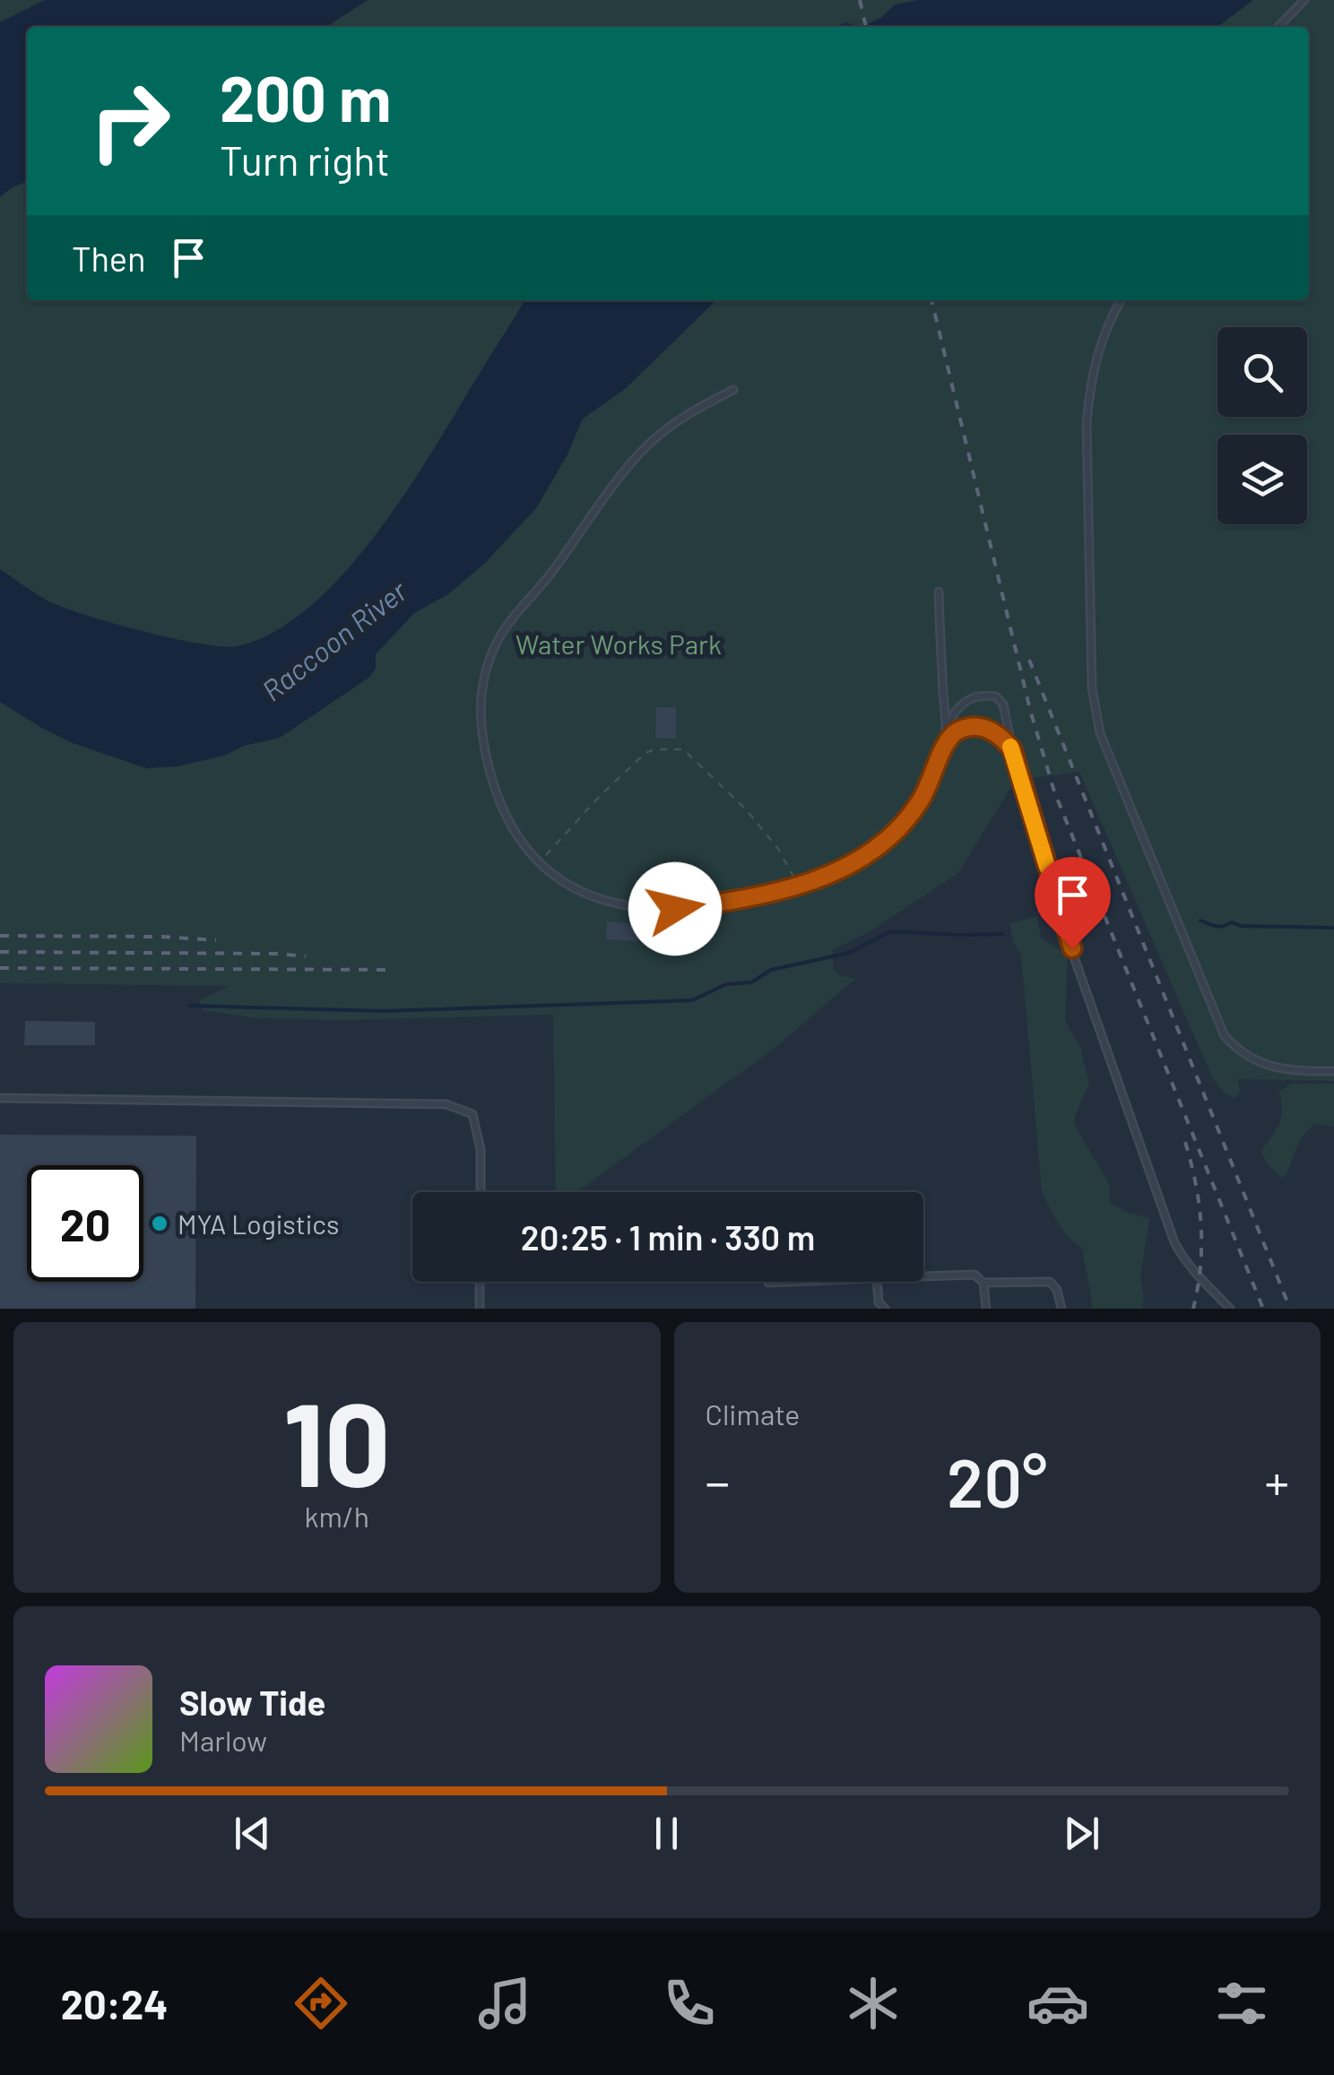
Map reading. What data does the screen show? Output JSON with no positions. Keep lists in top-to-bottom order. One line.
{"water":["Raccoon River"],"parks":["Water Works Park"],"places":["MYA Logistics"],"page":{"turn":["200 m","Turn right"],"then":"Then","limit":"20","trip":"20:25 · 1 min · 330 m","tile":[["10","km/h"],"Climate"],"heat":["−","20°","+"],"song":["Slow Tide","Marlow"],"tabs":"20:24"}}
